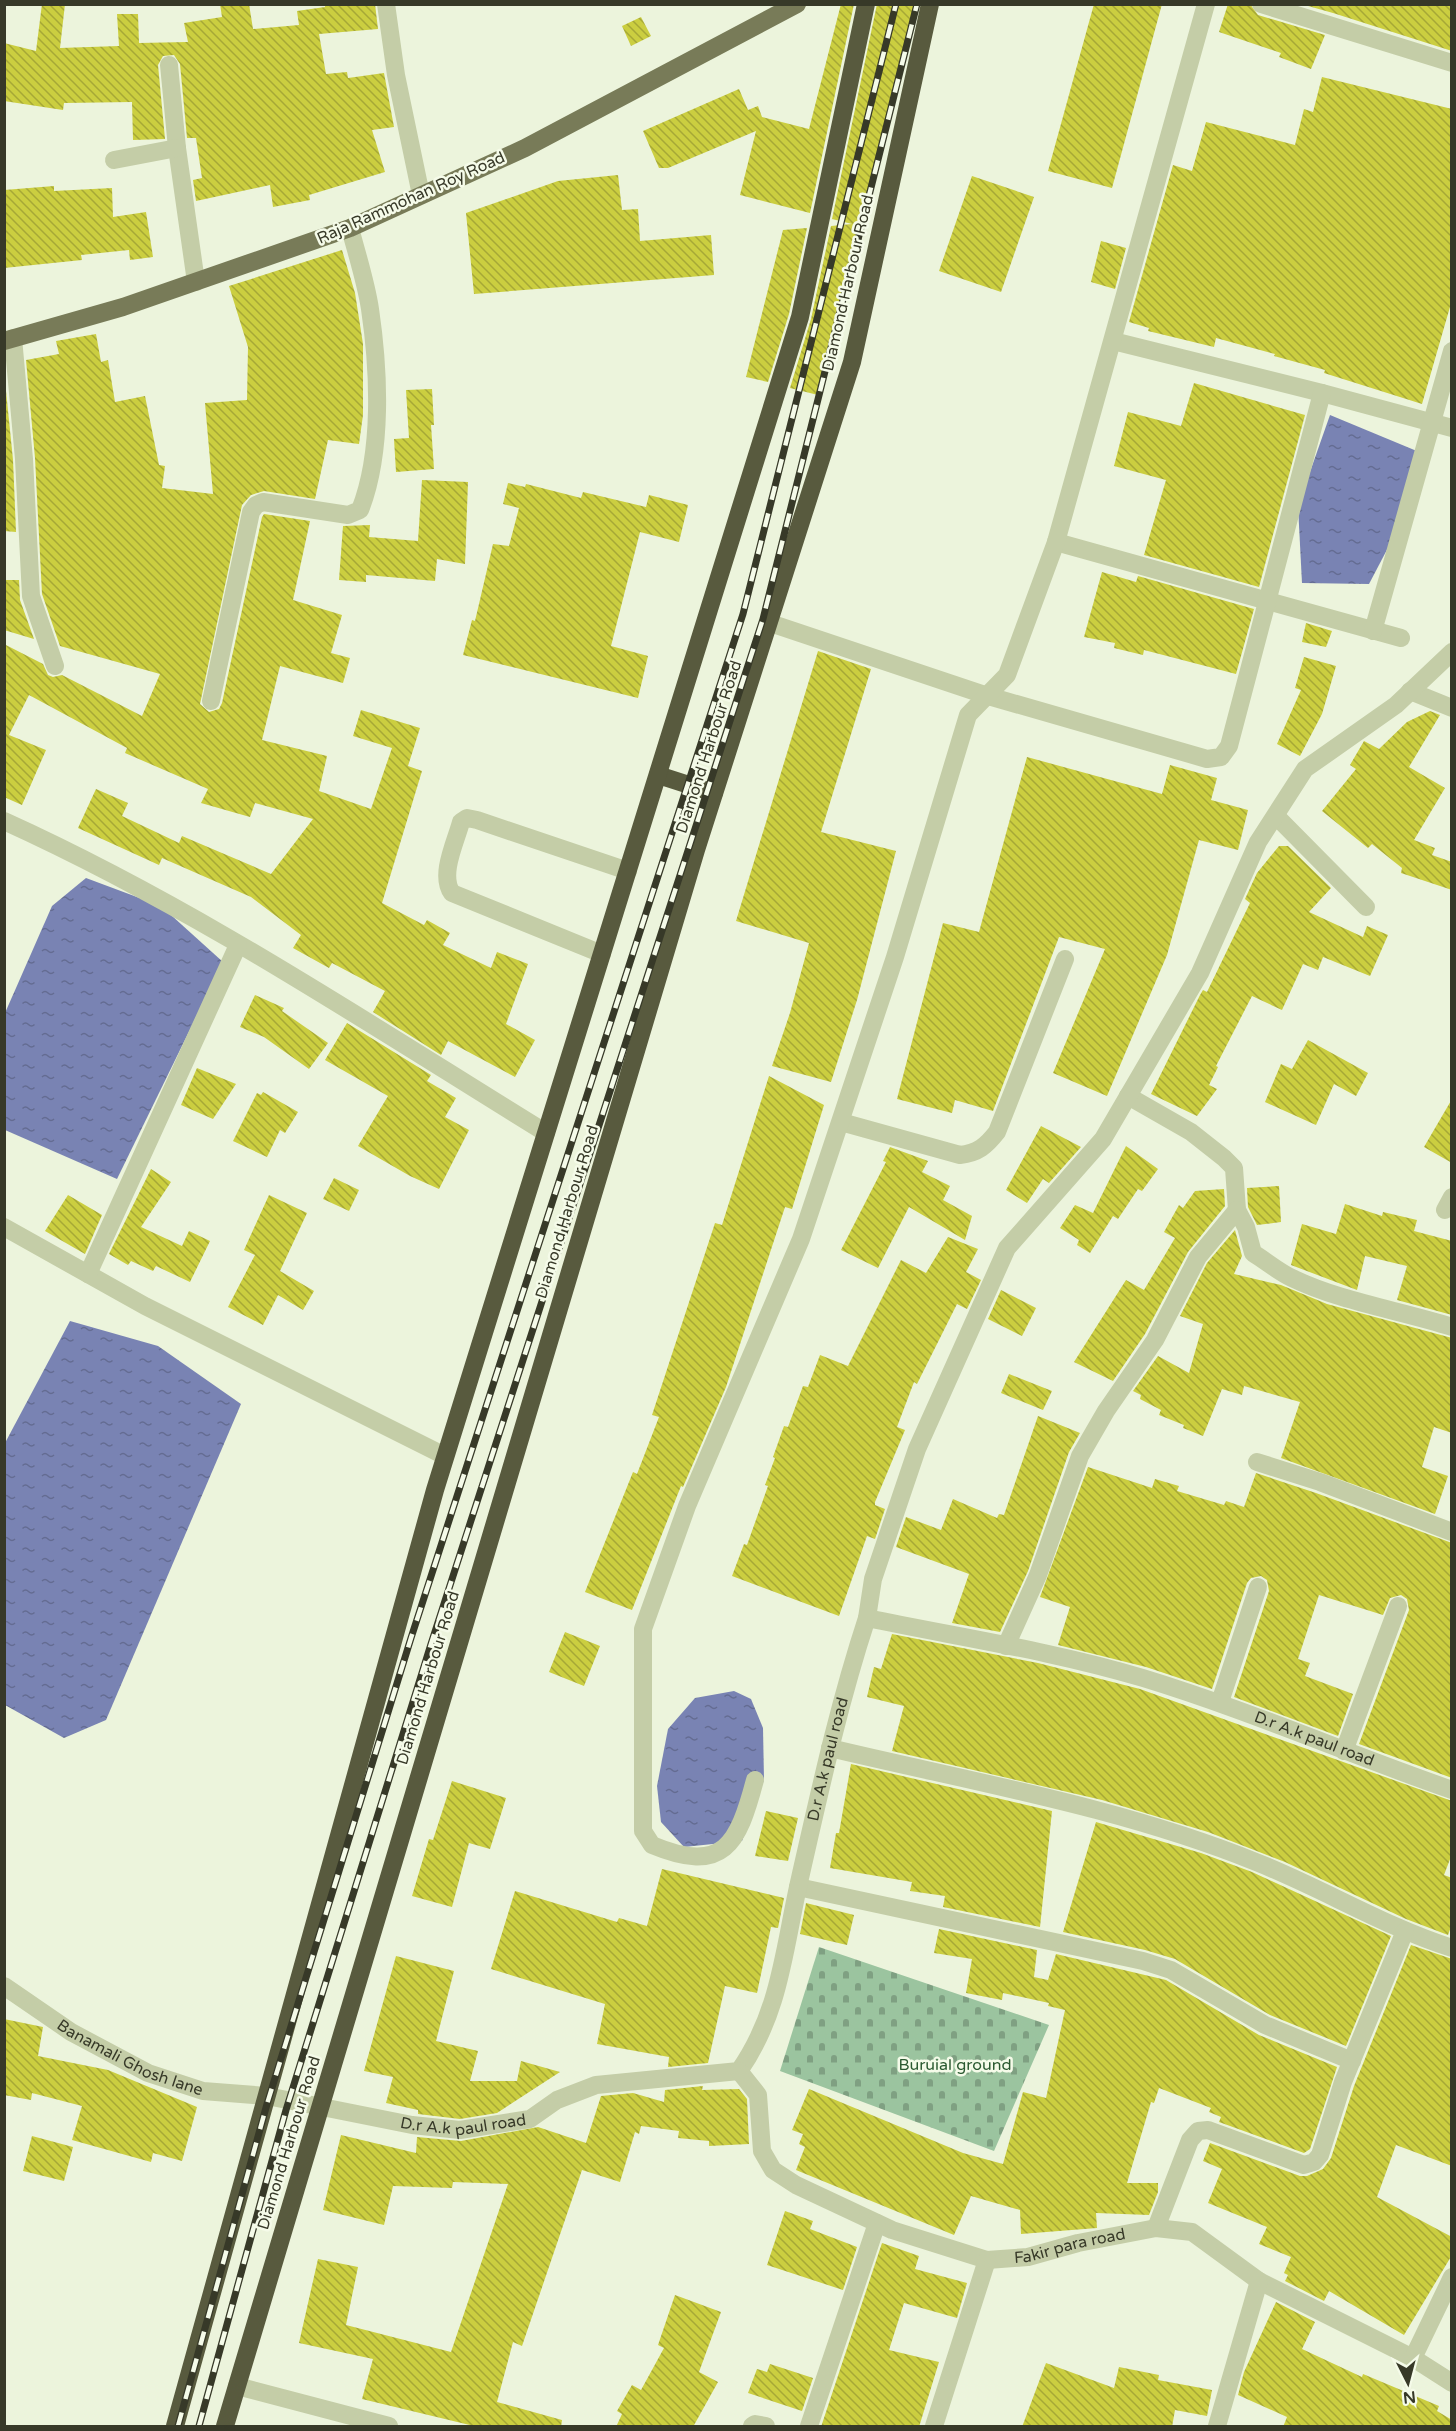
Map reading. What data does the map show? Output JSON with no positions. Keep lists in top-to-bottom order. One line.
{"streets":{"highway":["Diamond Harbour Road"],"main road":["Raja Rammohan Roy Road"],"street":["D.r A.k paul road","Banamali Ghosh lane","Fakir para road"]},"crossings":[["Diamond Harbour Road","D.r A.k paul road"],["Diamond Harbour Road","Banamali Ghosh lane"],["D.r A.k paul road","Banamali Ghosh lane"],["D.r A.k paul road","Fakir para road"]],"parks":["Buruial ground"],"north":"bottom"}
